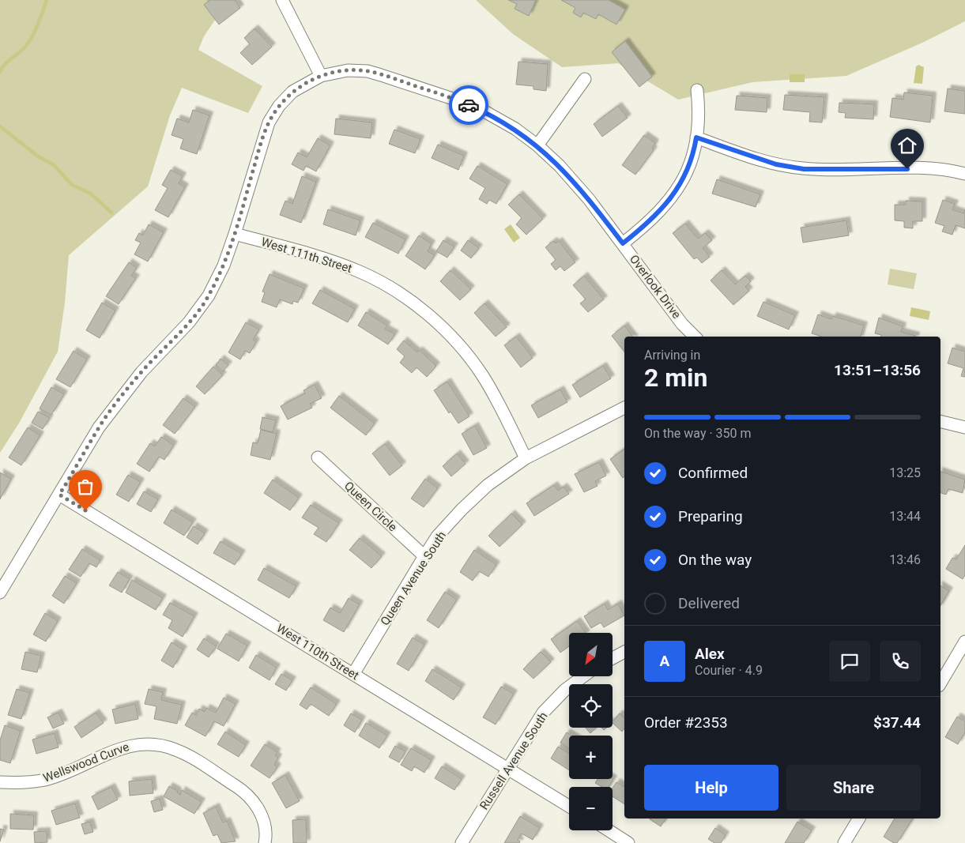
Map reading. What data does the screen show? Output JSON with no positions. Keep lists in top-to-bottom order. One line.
{"streets":{"street":["West 111th Street","Overlook Drive","Queen Circle","Queen Avenue South","West 110th Street","Russell Avenue South","Wellswood Curve"]},"crossings":[["West 111th Street","Overlook Drive"],["West 111th Street","Queen Avenue South"],["Overlook Drive","West 110th Street"],["Queen Circle","Queen Avenue South"],["Queen Avenue South","West 110th Street"],["West 110th Street","Russell Avenue South"]],"north":"bottom left","page":{"heading":["2 min","Arriving in","13:51–13:56"],"panel":["Alex","Courier · 4.9","Order #2353","$37.44"],"bar":"On the way · 350 m","list":[["Confirmed","13:25"],["Preparing","13:44"],["On the way","13:46"],"Delivered"],"map_buttons":["+","−"],"round":"A","buttons":["Help","Share"]}}
